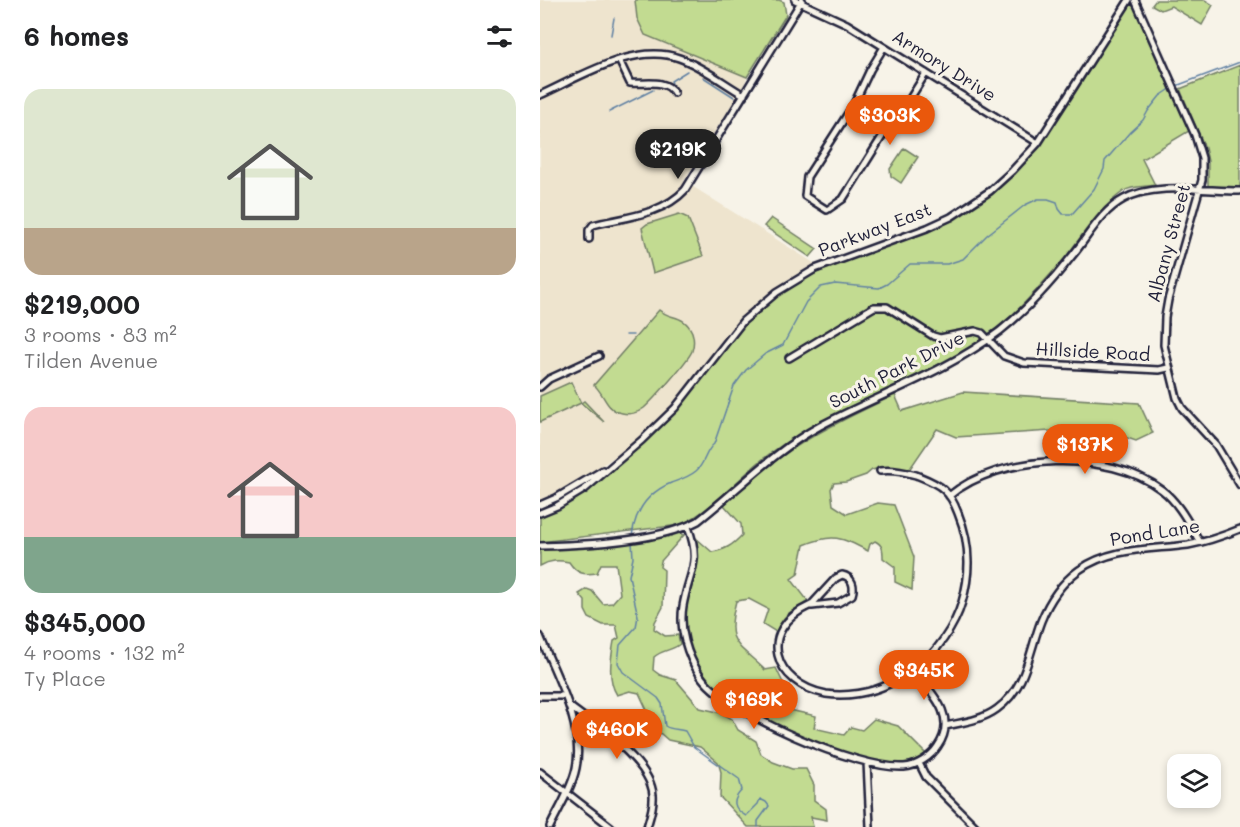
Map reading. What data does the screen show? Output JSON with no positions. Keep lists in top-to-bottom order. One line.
{"streets":{"street":["Armory Drive","Parkway East","Albany Street","Hillside Road","South Park Drive","Pond Lane"]},"crossings":[["Armory Drive","Parkway East"],["Albany Street","Hillside Road"],["Albany Street","South Park Drive"],["Hillside Road","South Park Drive"]],"page":{"heading":"6 homes","list":[{"name":"$219,000","note":"3 rooms · 83 m² · Tilden Avenue"},{"name":"$345,000","note":"4 rooms · 132 m² · Ty Place"}],"price":["$303K","$219K","$137K","$345K","$169K","$460K"]}}
